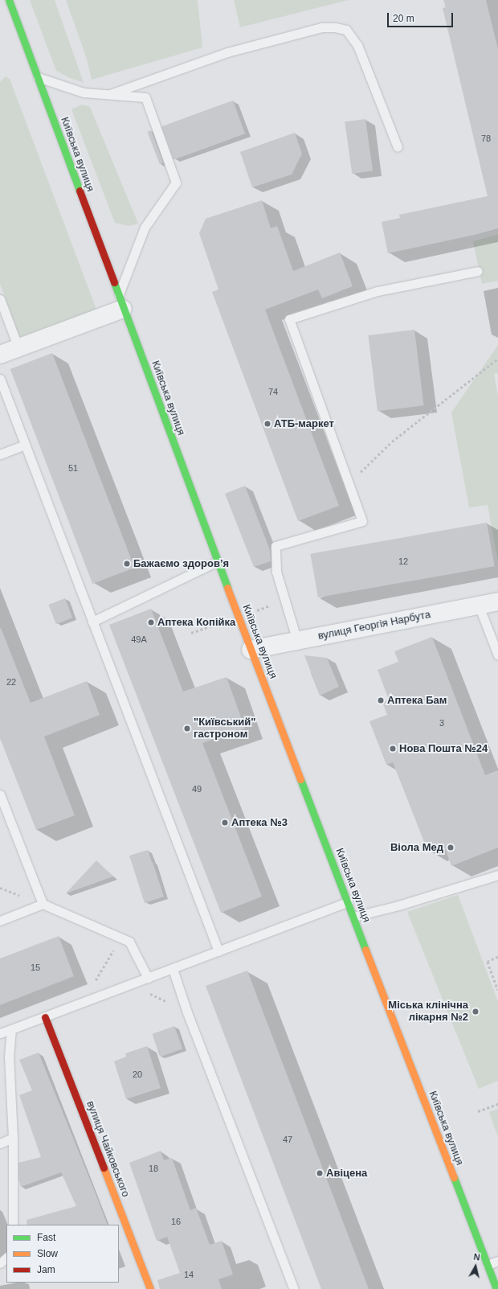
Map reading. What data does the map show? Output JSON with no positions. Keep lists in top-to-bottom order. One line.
{"streets":{"main road":["Київська вулиця","вулиця Чайковського"],"street":["вулиця Георгія Нарбута"]},"crossings":[["Київська вулиця","вулиця Георгія Нарбута"]],"places":["АТБ-маркет","Бажаємо здоров’я","Аптека Копійка","Аптека Бам","\"Київський\" гастроном","Нова Пошта №24","Аптека №3","Віола Мед","Міська клінічна лікарня №2","Авіцена"],"house_numbers":["78","74","51","12","49А","22","3","49","15","20","47","18","16","14"],"legend":["Fast","Slow","Jam"],"scale_bar":"20 m","north":"top"}
